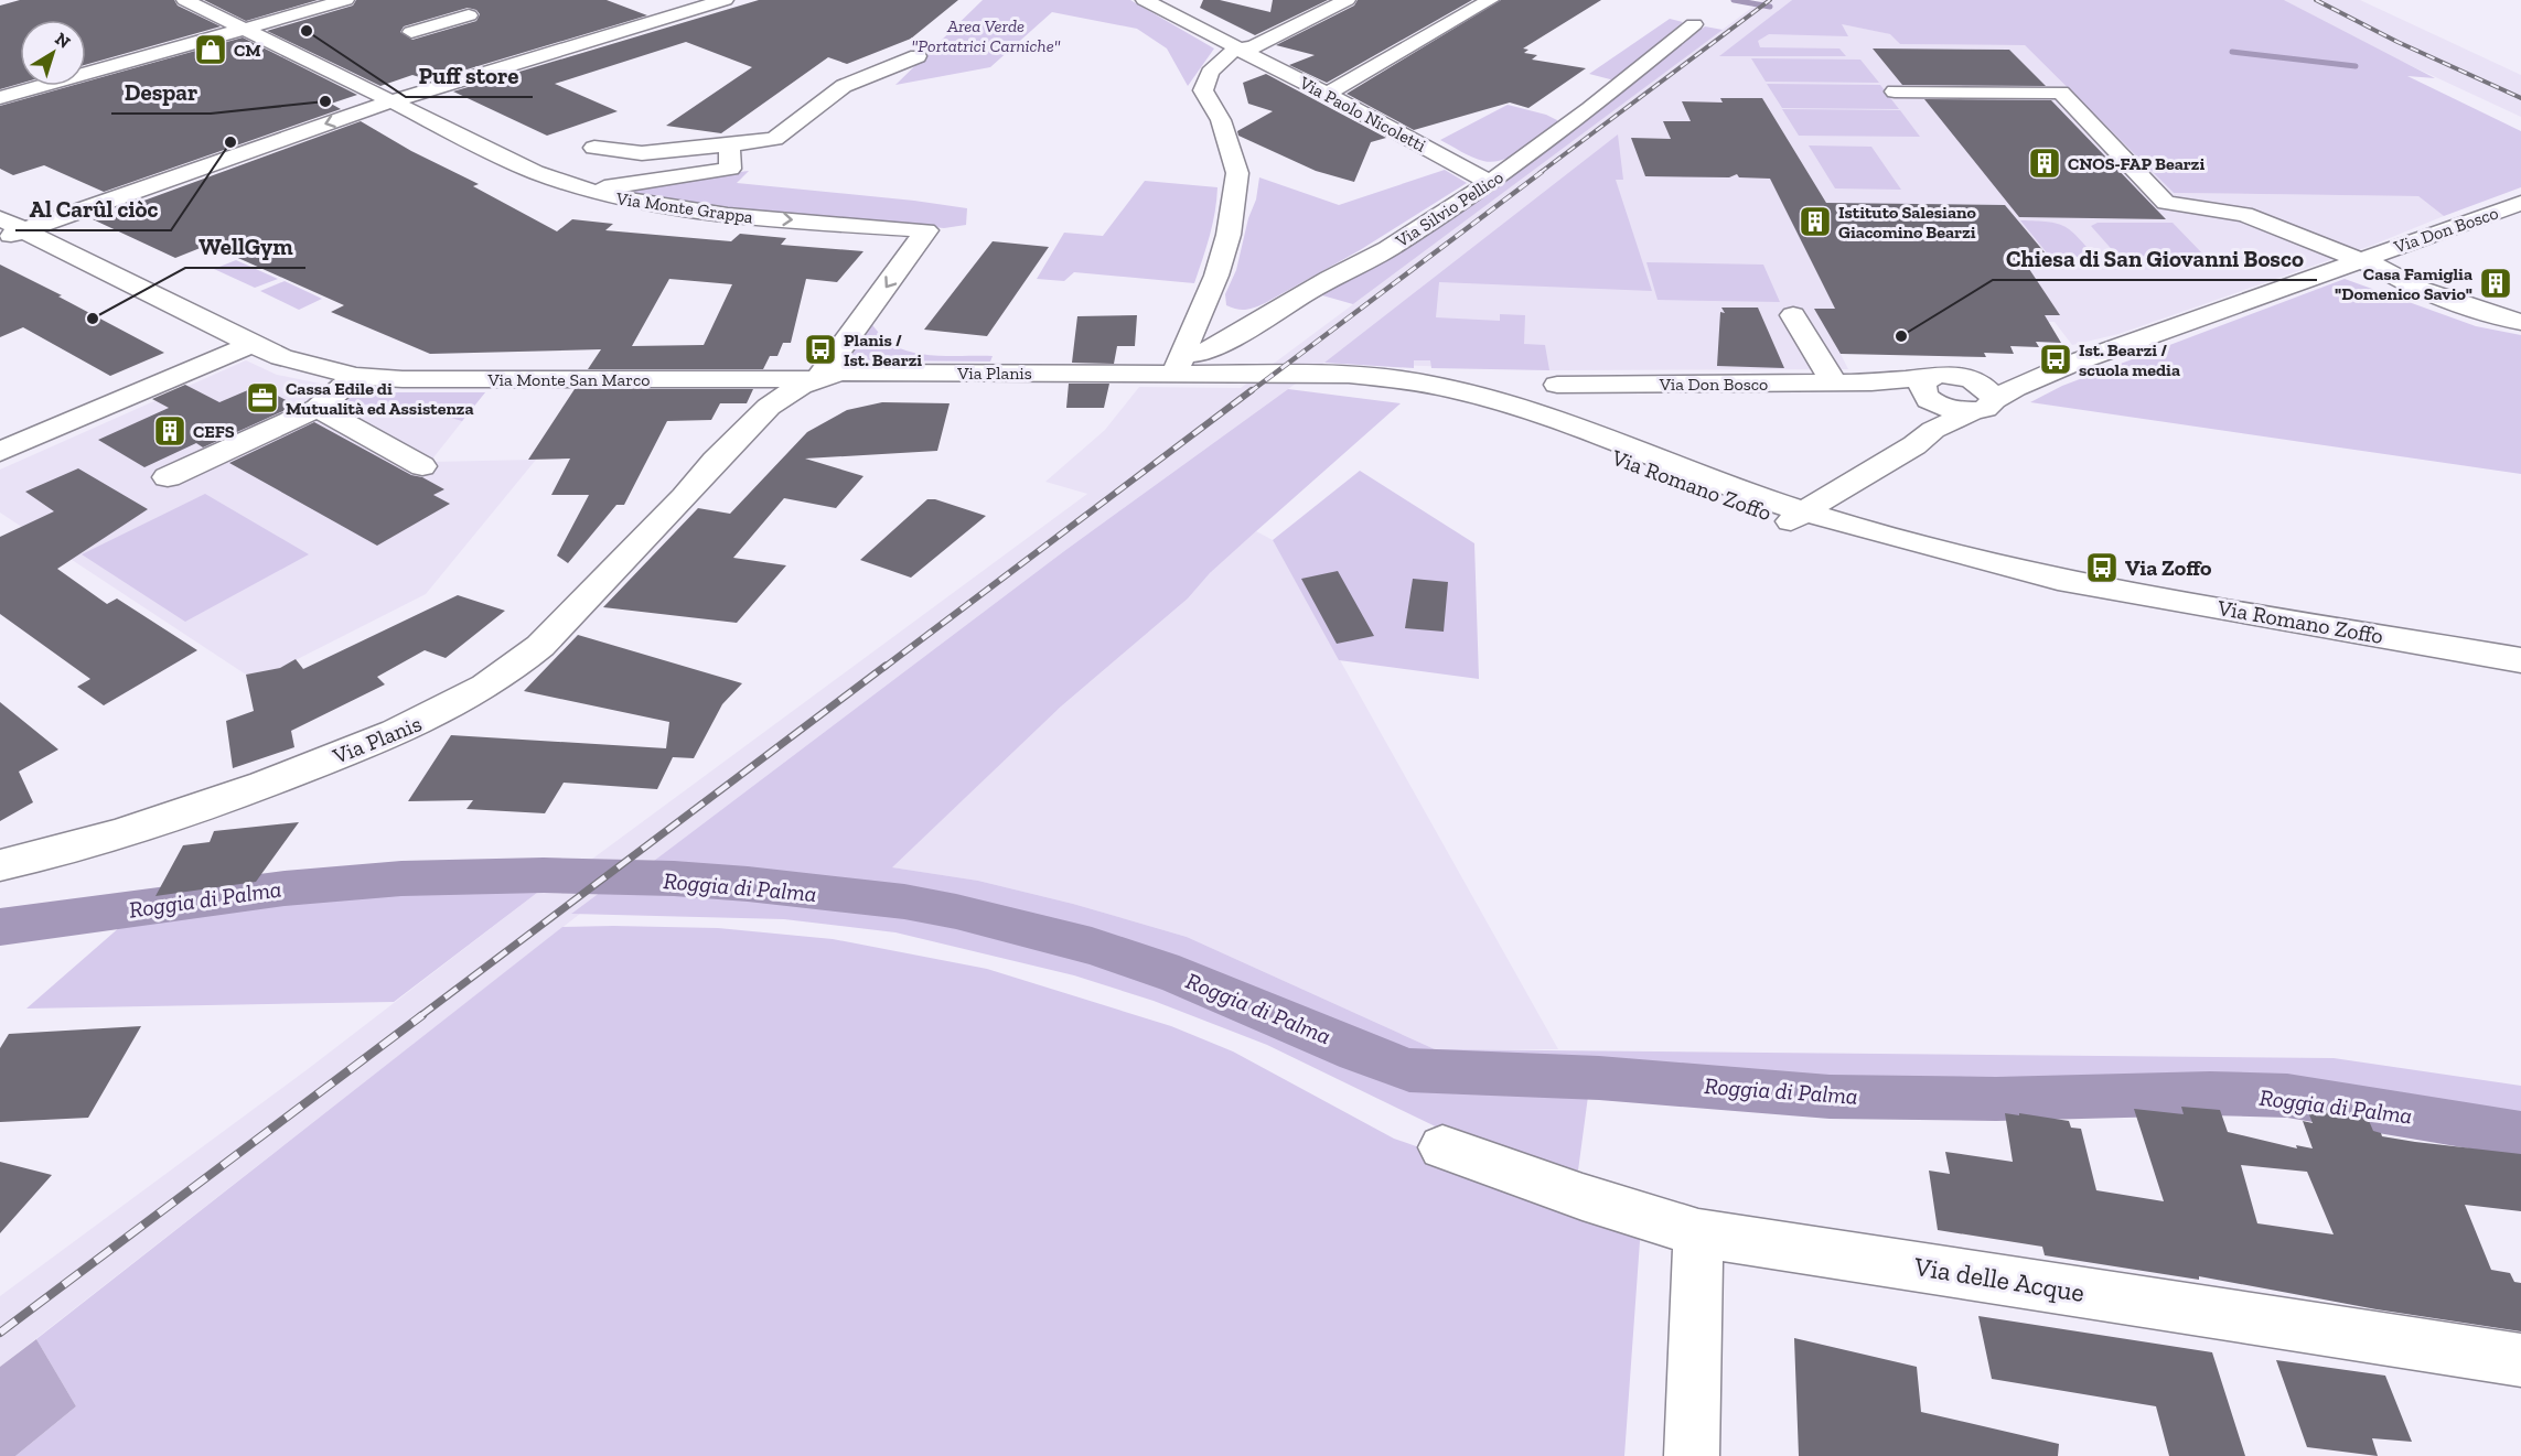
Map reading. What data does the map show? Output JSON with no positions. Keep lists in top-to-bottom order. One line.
{"streets":{"street":["Via Paolo Nicoletti","Via Monte Grappa","Via Silvio Pellico","Via Don Bosco","Via Planis","Via Monte San Marco","Via Romano Zoffo","Via delle Acque"]},"crossings":[["Via Paolo Nicoletti","Via Silvio Pellico"],["Via Monte Grappa","Via Planis"],["Via Monte Grappa","Via Monte San Marco"],["Via Silvio Pellico","Via Planis"],["Via Silvio Pellico","Via Romano Zoffo"],["Via Don Bosco","Via Romano Zoffo"],["Via Planis","Via Monte San Marco"],["Via Planis","Via Romano Zoffo"]],"water":["Roggia di Palma"],"parks":["Area Verde \"Portatrici Carniche\""],"places":{"other":["Puff store","Despar","Al Carûl ciòc","WellGym","Chiesa di San Giovanni Bosco"],"shop":["CM"],"building":["CNOS-FAP Bearzi","Istituto Salesiano Giacomino Bearzi","Casa Famiglia \"Domenico Savio\"","CEFS"],"bus stop":["Planis / Ist. Bearzi","Ist. Bearzi / scuola media","Via Zoffo"],"office":["Cassa Edile di Mutualità ed Assistenza"]},"north":"top right"}
